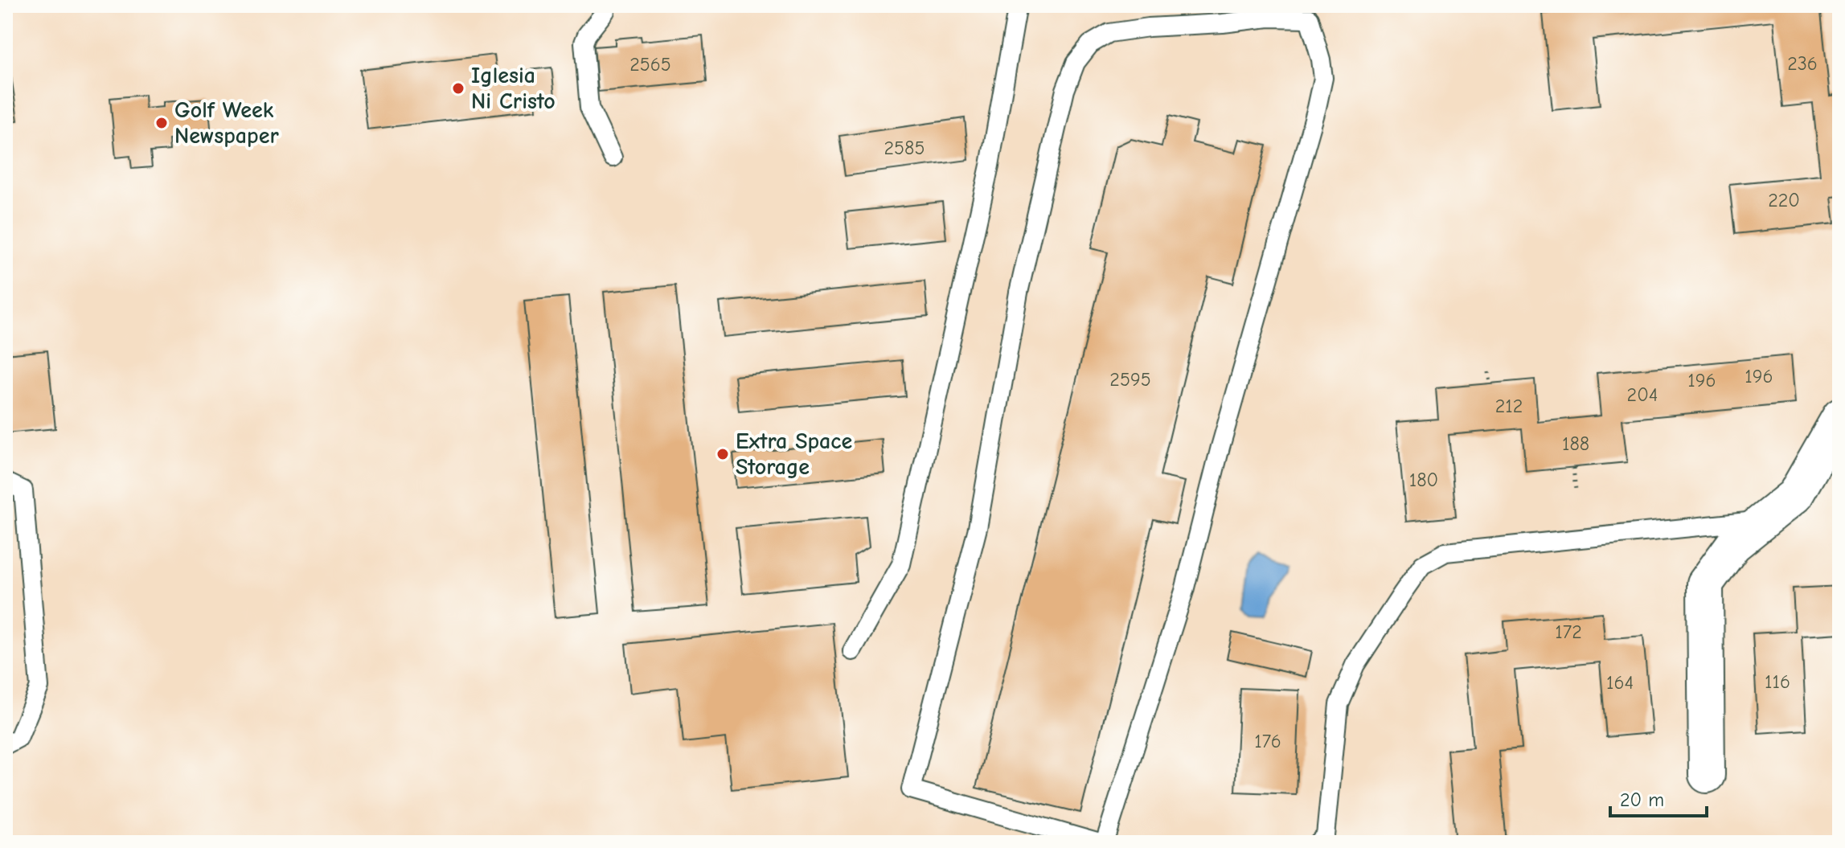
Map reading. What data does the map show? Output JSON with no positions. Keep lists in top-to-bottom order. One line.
{"places":["Iglesia Ni Cristo","Golf Week Newspaper","Extra Space Storage"],"house_numbers":["236","2565","2585","220","196","2595","196","204","212","188","180","172","116","164","176"],"scale_bar":"20 m"}
